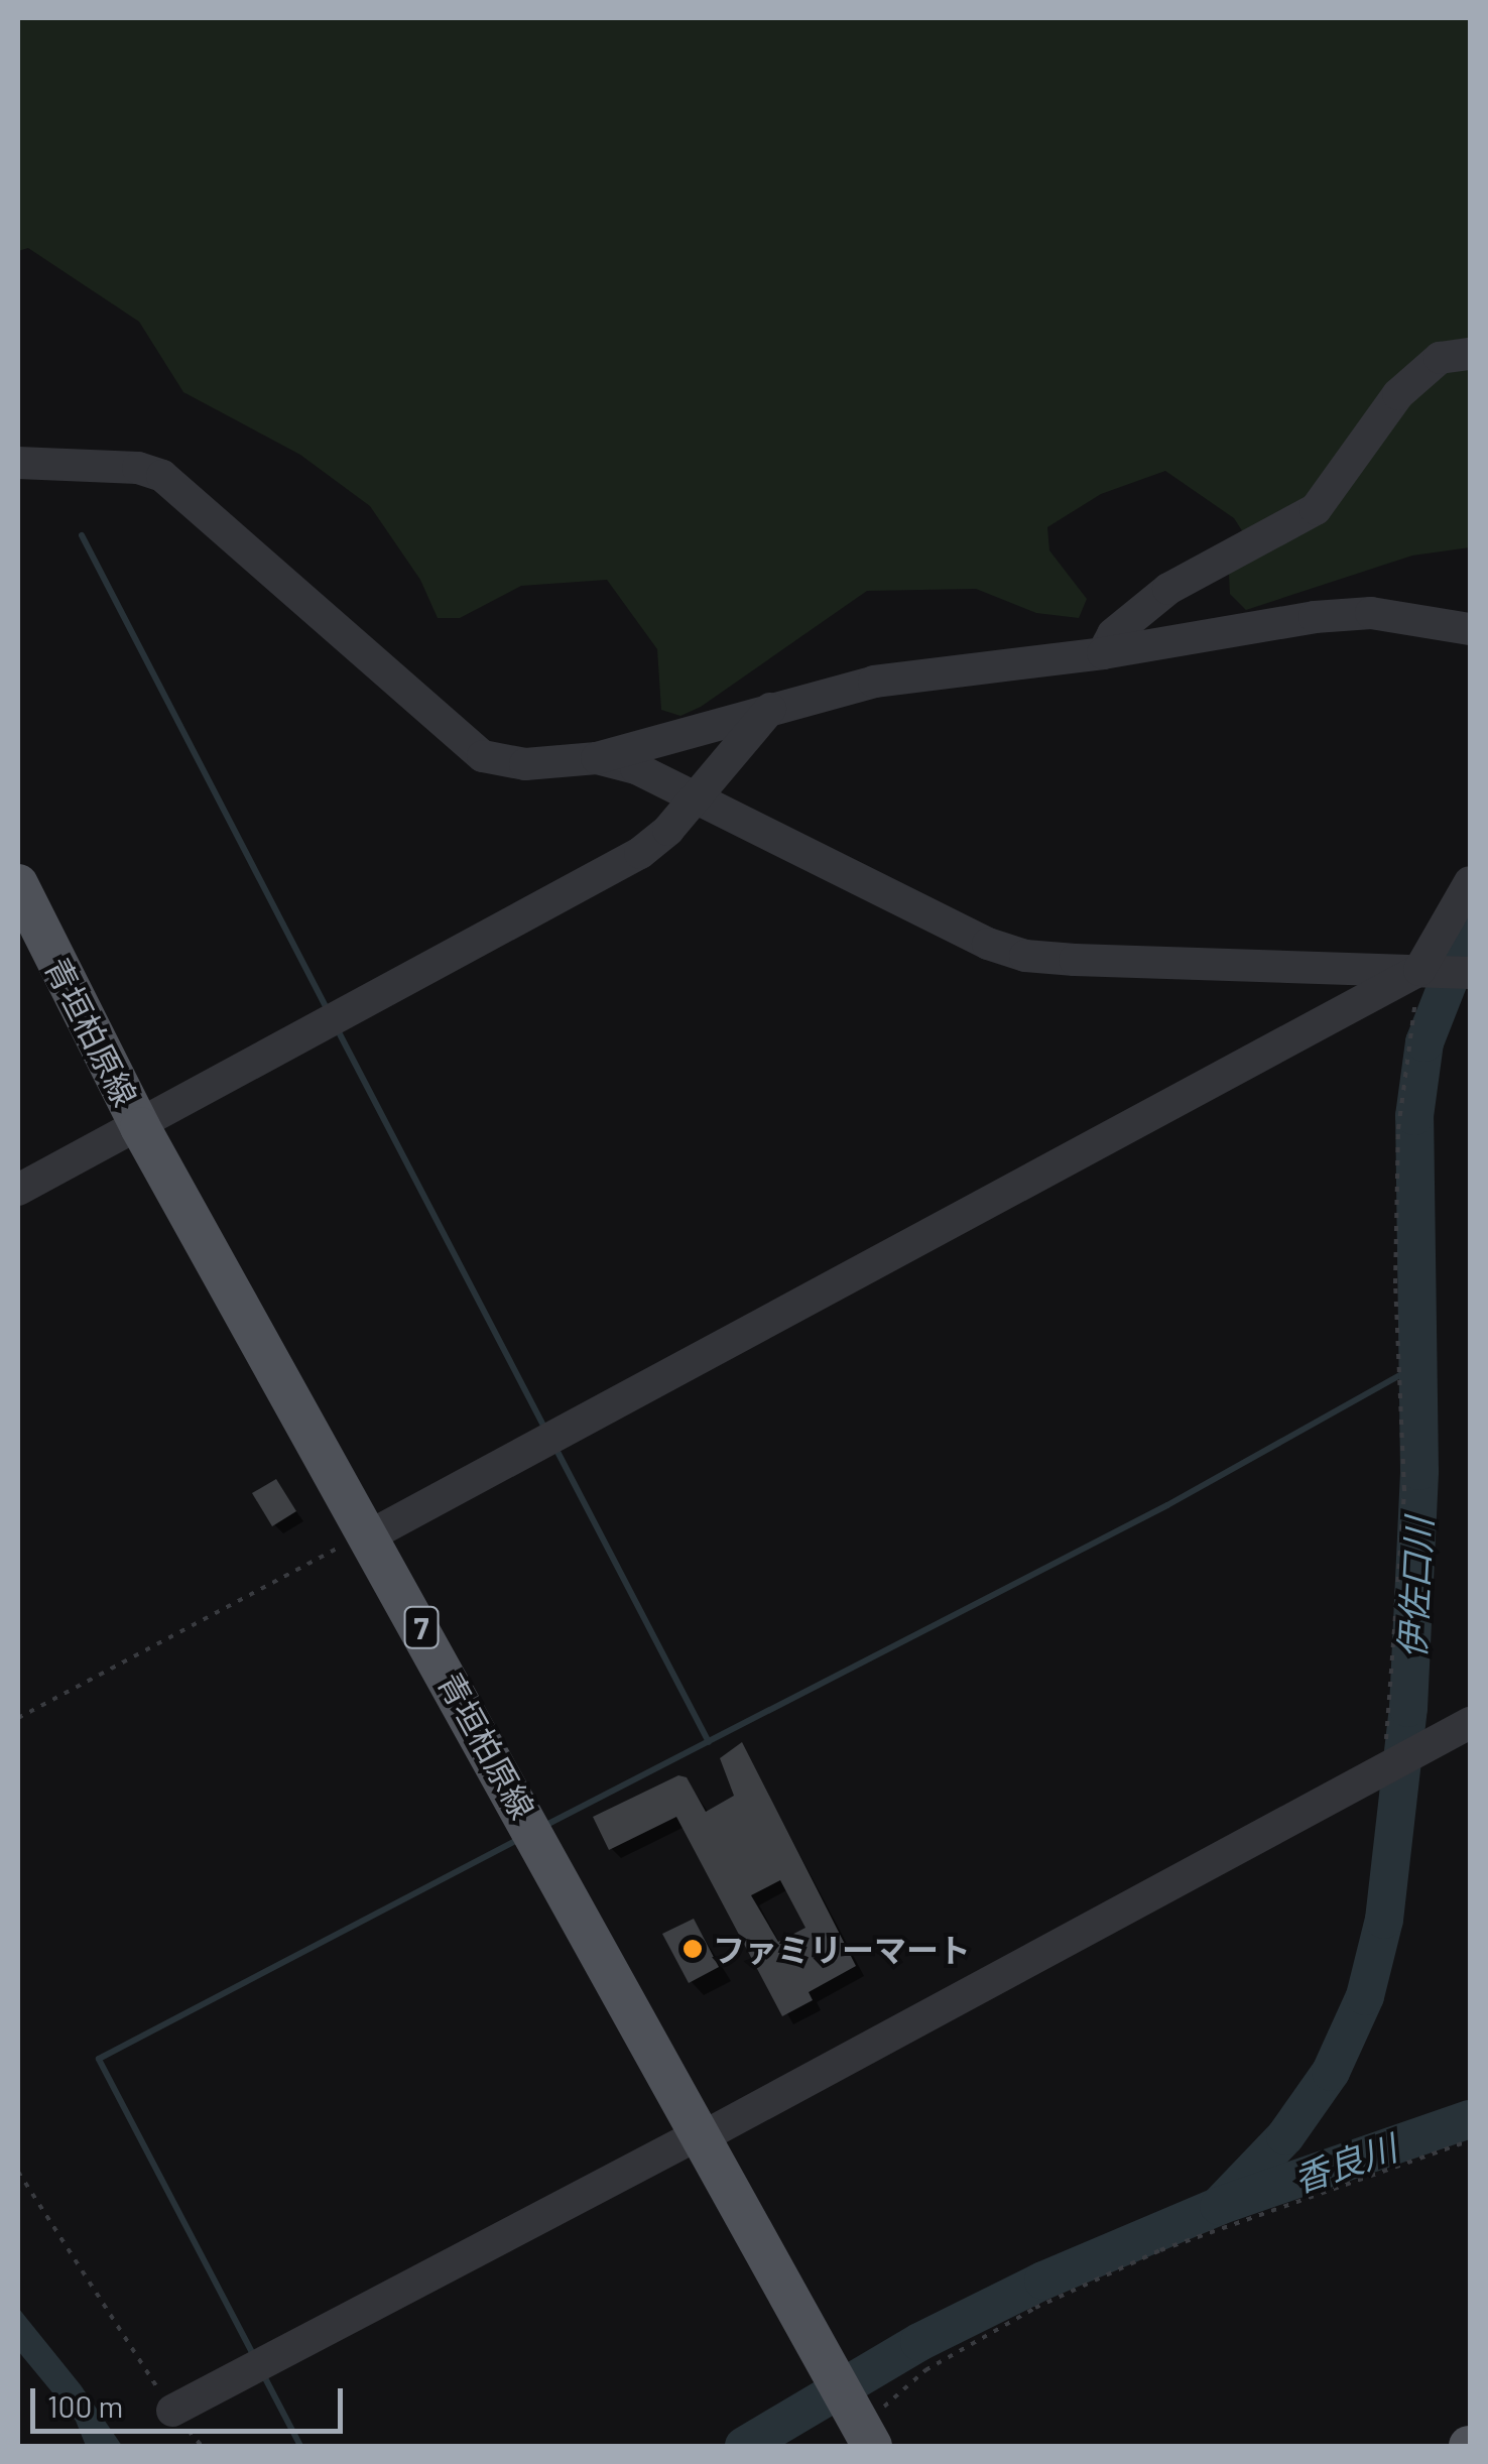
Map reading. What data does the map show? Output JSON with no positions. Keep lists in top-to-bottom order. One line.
{"streets":{"main road":["青垣柏原線","7"]},"water":["伊佐口川","香良川"],"places":["ファミリーマート"],"scale_bar":"100 m"}
